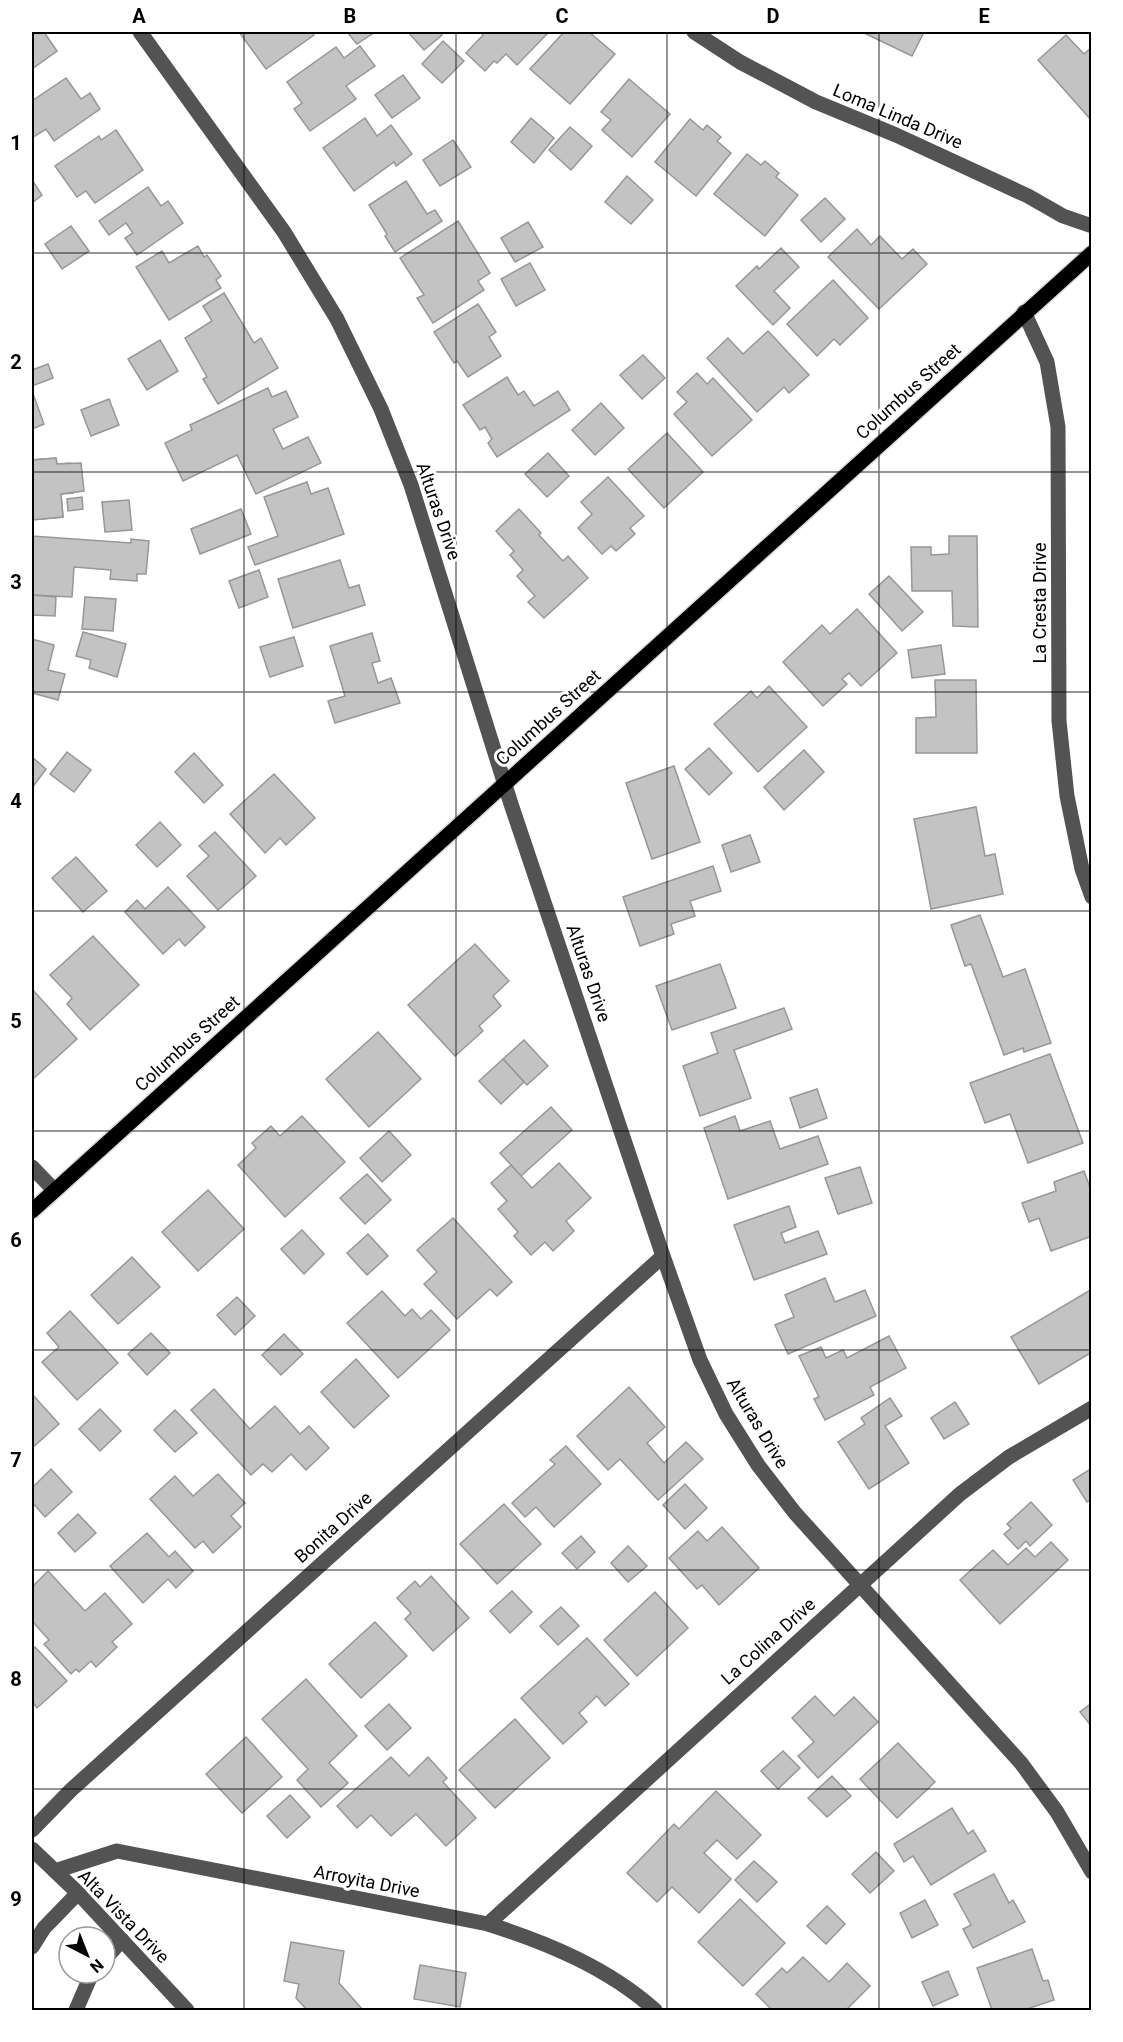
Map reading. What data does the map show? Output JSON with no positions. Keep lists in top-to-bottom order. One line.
{"streets":{"main road":["Columbus Street"],"street":["Loma Linda Drive","Alturas Drive","La Cresta Drive","Bonita Drive","La Colina Drive","Arroyita Drive","Alta Vista Drive"]},"crossings":[["Columbus Street","Alturas Drive"],["Columbus Street","La Cresta Drive"],["Alturas Drive","Bonita Drive"],["Alturas Drive","La Colina Drive"],["La Colina Drive","Arroyita Drive"],["Arroyita Drive","Alta Vista Drive"]],"north":"bottom right","grid":{"columns":["A","B","C","D","E"],"rows":["1","2","3","4","5","6","7","8","9"]}}
